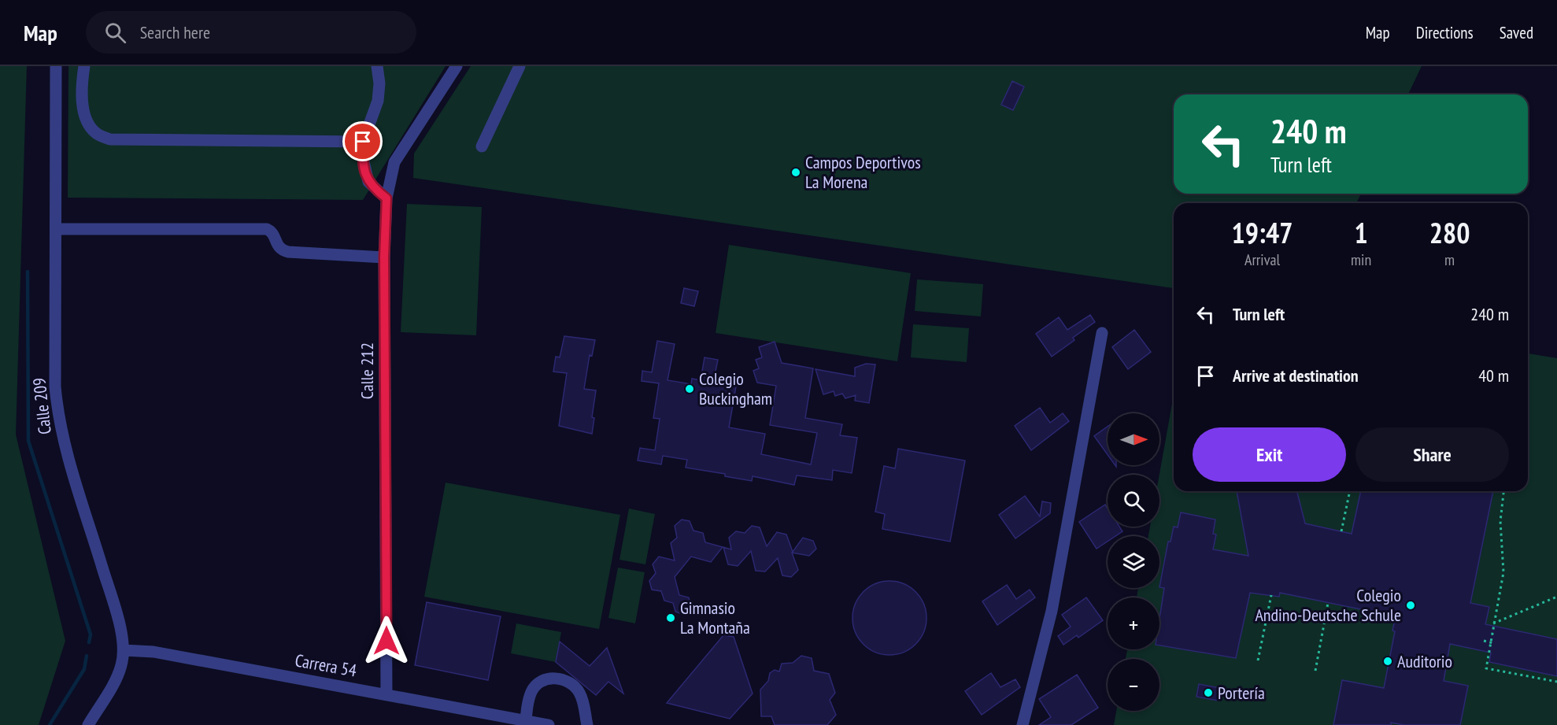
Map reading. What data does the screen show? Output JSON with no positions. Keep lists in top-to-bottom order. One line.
{"streets":{"street":["Calle 212","Calle 209","Carrera 54"]},"crossings":[["Calle 212","Carrera 54"],["Calle 209","Carrera 54"]],"places":["Campos Deportivos La Morena","Colegio Buckingham","Colegio Andino-Deutsche Schule","Gimnasio La Montaña","Auditorio","Portería"],"north":"right","page":{"header":"Map","search":"Search here","nav":["Map","Directions","Saved"],"turn":["240 m","Turn left"],"eta":["19:47","Arrival","1","min","280","m"],"list":[{"name":"Turn left","value":"240 m"},{"name":"Arrive at destination","value":"40 m"}],"map_buttons":["+","−"],"buttons":["Exit","Share"]}}
